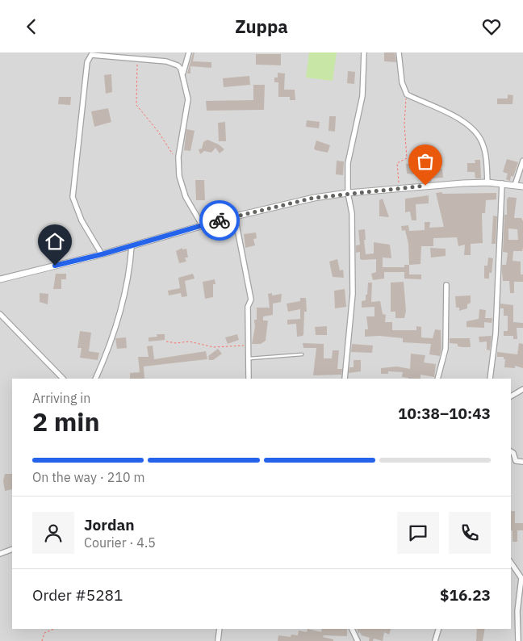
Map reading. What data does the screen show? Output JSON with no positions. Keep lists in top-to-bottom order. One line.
{"page":{"header":"Zuppa","heading":["2 min","Arriving in","10:38–10:43"],"panel":["Jordan","Courier · 4.5","Order #5281","$16.23"],"bar":"On the way · 210 m"}}
